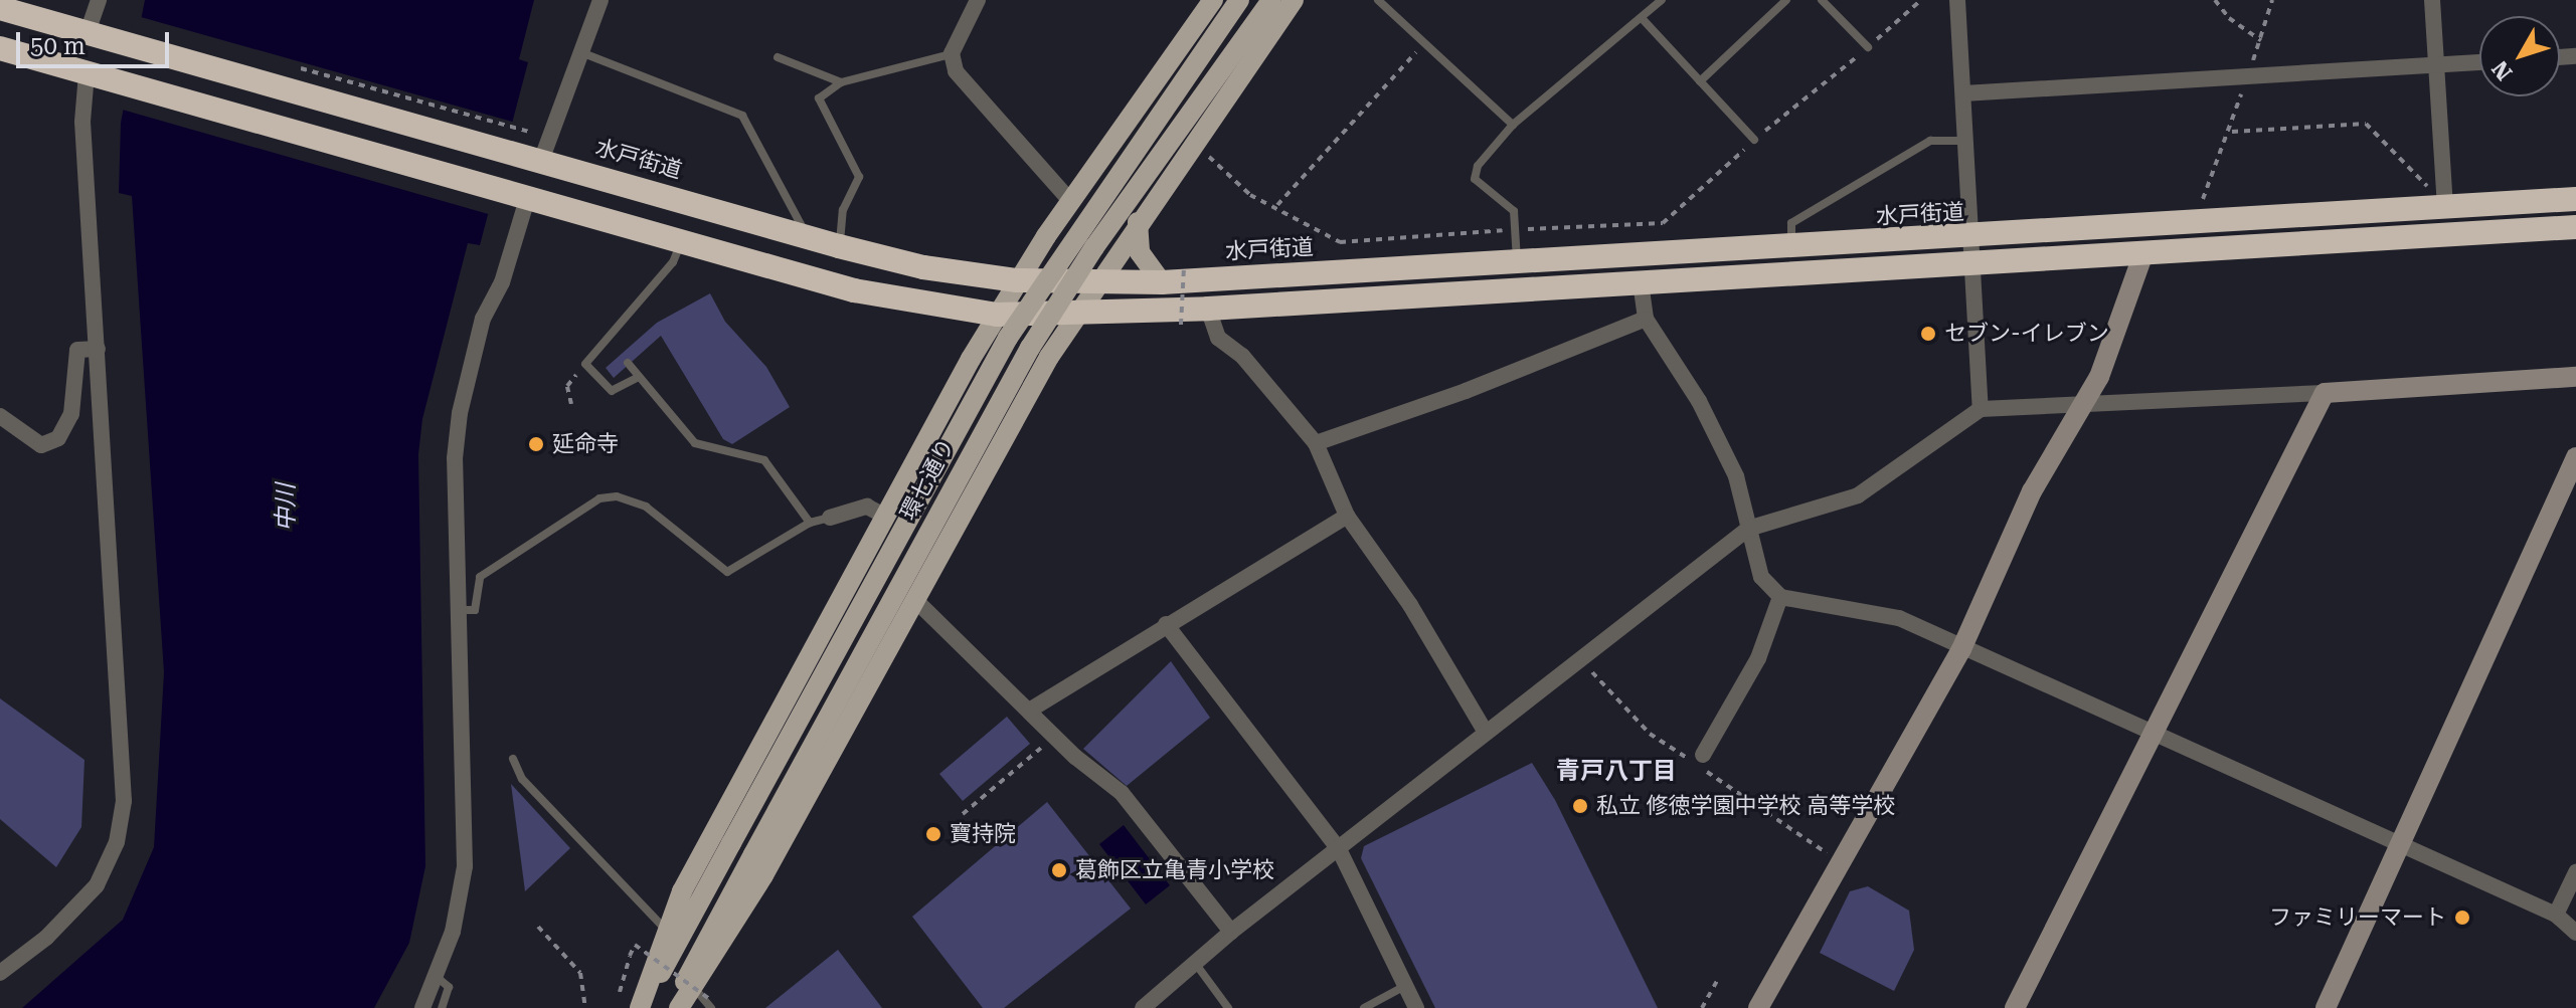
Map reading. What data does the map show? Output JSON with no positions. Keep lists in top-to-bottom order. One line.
{"streets":{"highway":["水戸街道"],"main road":["環七通り"]},"districts":["青戸八丁目"],"water":["中川"],"places":["セブン-イレブン","延命寺","私立 修徳学園中学校 高等学校","寶持院","葛飾区立亀青小学校","ファミリーマート"],"scale_bar":"50 m","north":"bottom left"}
